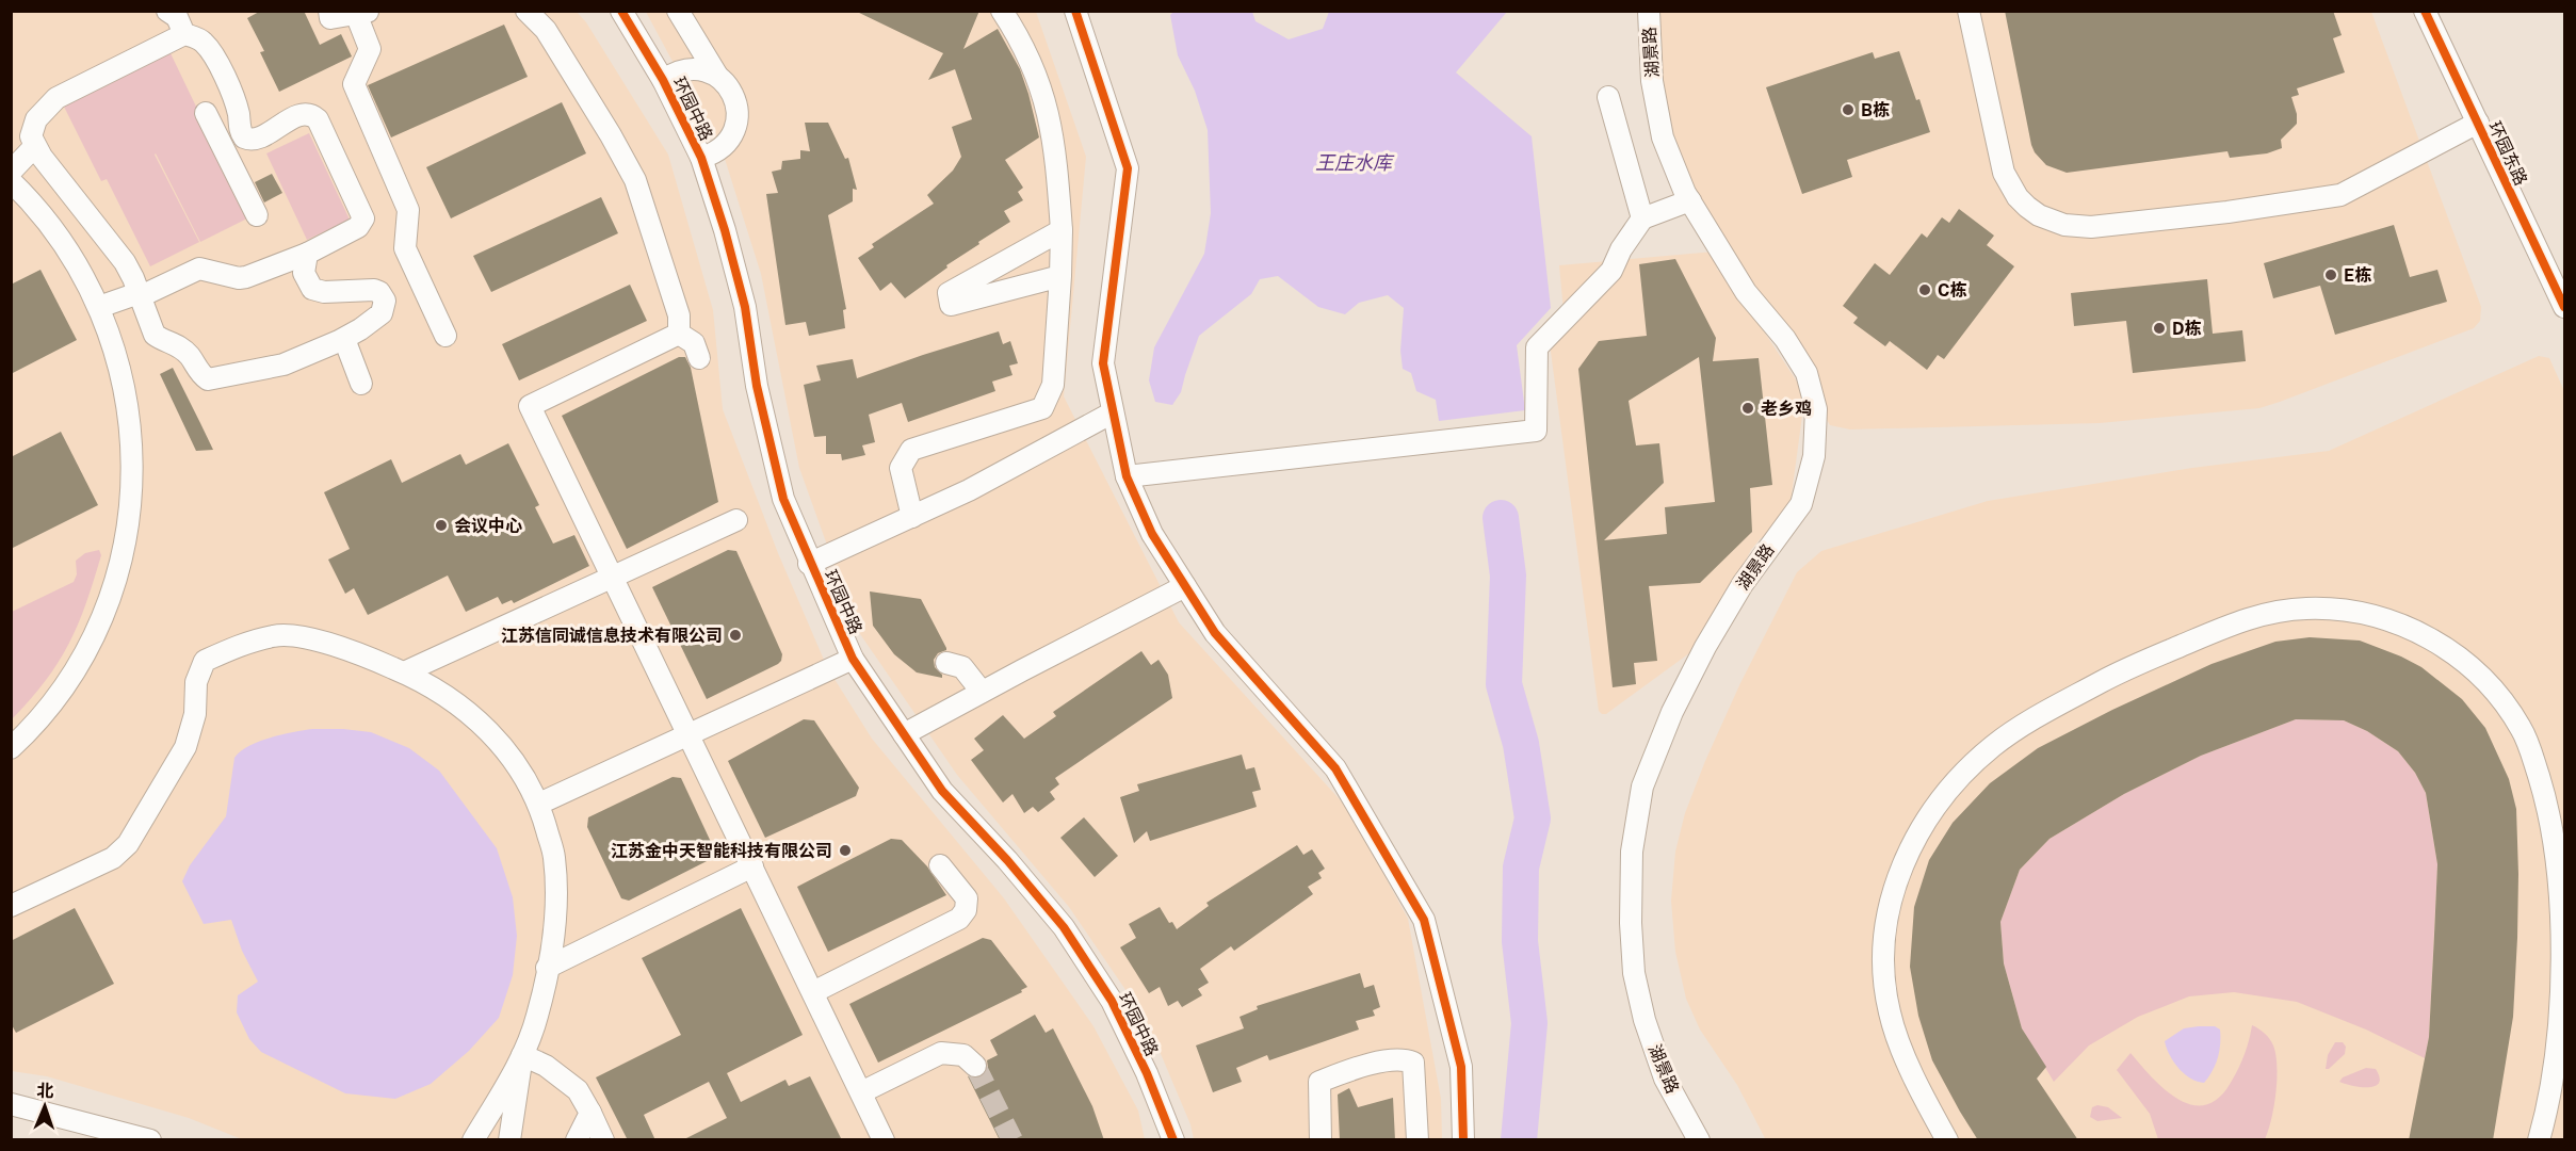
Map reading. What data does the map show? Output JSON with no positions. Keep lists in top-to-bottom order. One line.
{"streets":{"street":["湖景路","环园中路","环园东路"]},"water":["王庄水库"],"places":["B栋","E栋","C栋","D栋","老乡鸡","会议中心","江苏信同诚信息技术有限公司","江苏金中天智能科技有限公司"],"north":"top"}
